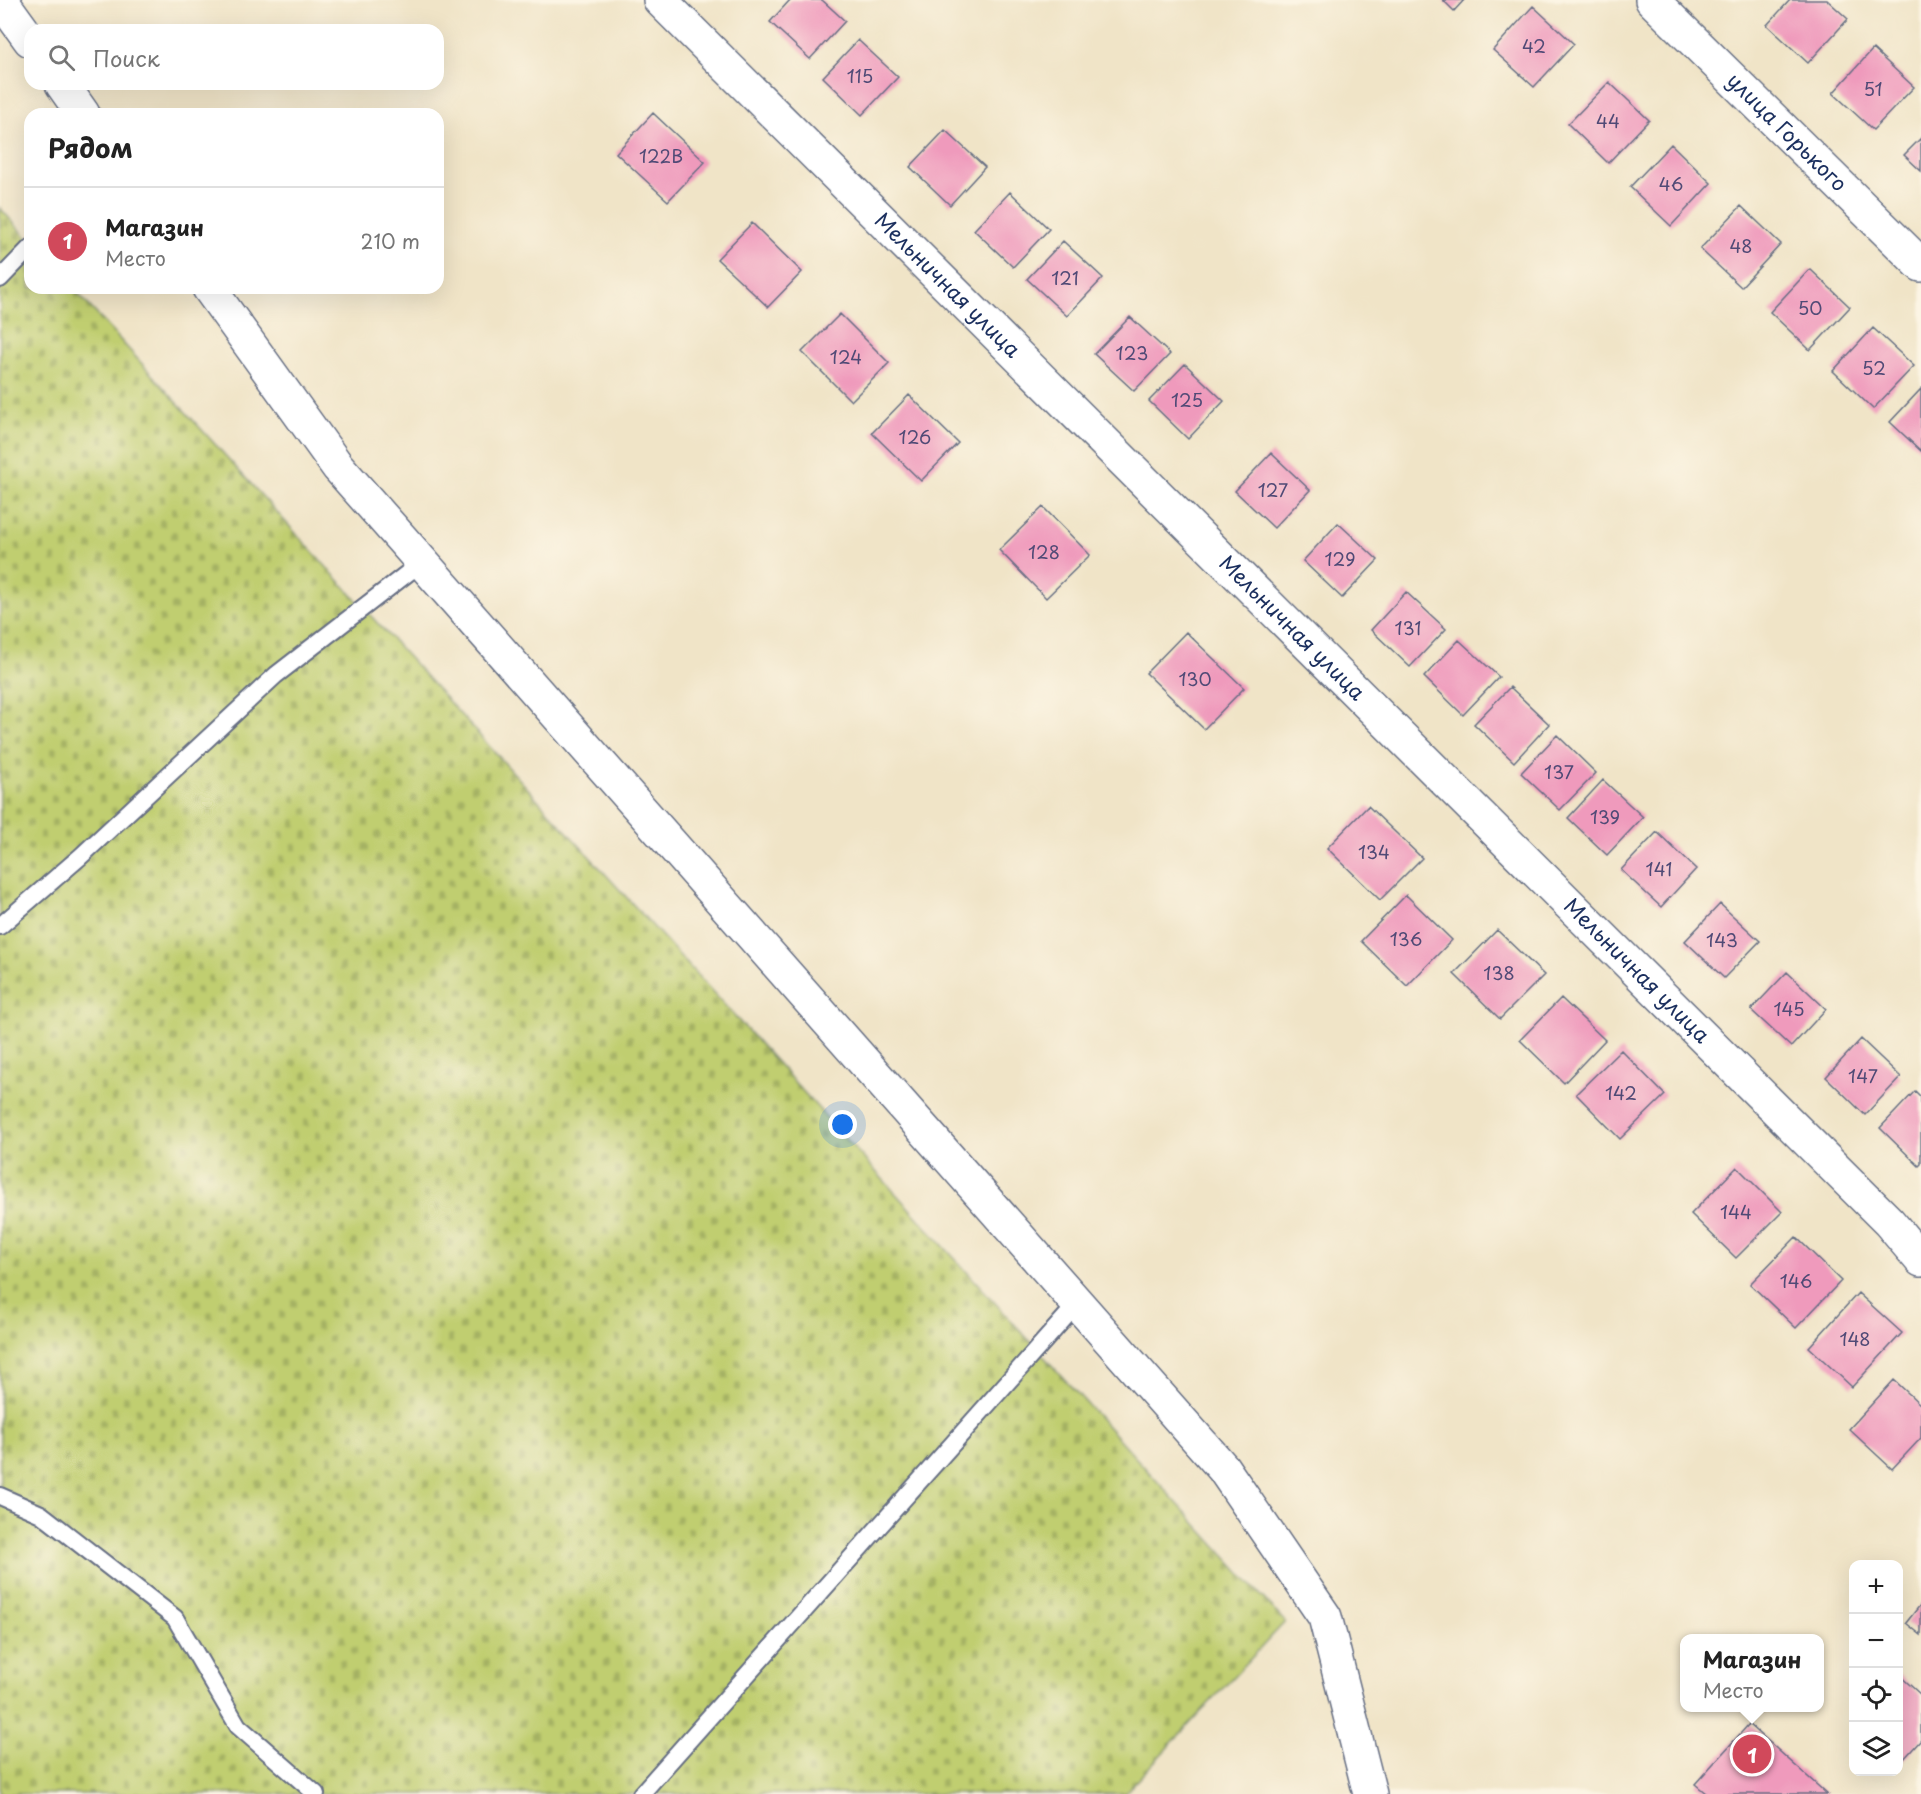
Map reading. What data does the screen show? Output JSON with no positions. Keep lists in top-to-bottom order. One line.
{"streets":{"street":["улица Горького","Мельничная улица"]},"house_numbers":["42","115","51","44","122В","46","48","121","50","123","124","52","125","126","127","128","129","131","130","137","139","134","141","136","143","138","145","147","142","144","146","148"],"page":{"search":"Поиск","heading":"Рядом","list":[{"mark":"1","name":"Магазин","note":"Место","value":"210 m"}],"map_buttons":["+","−"],"popup":["Магазин","Место"],"pins":"1"}}
